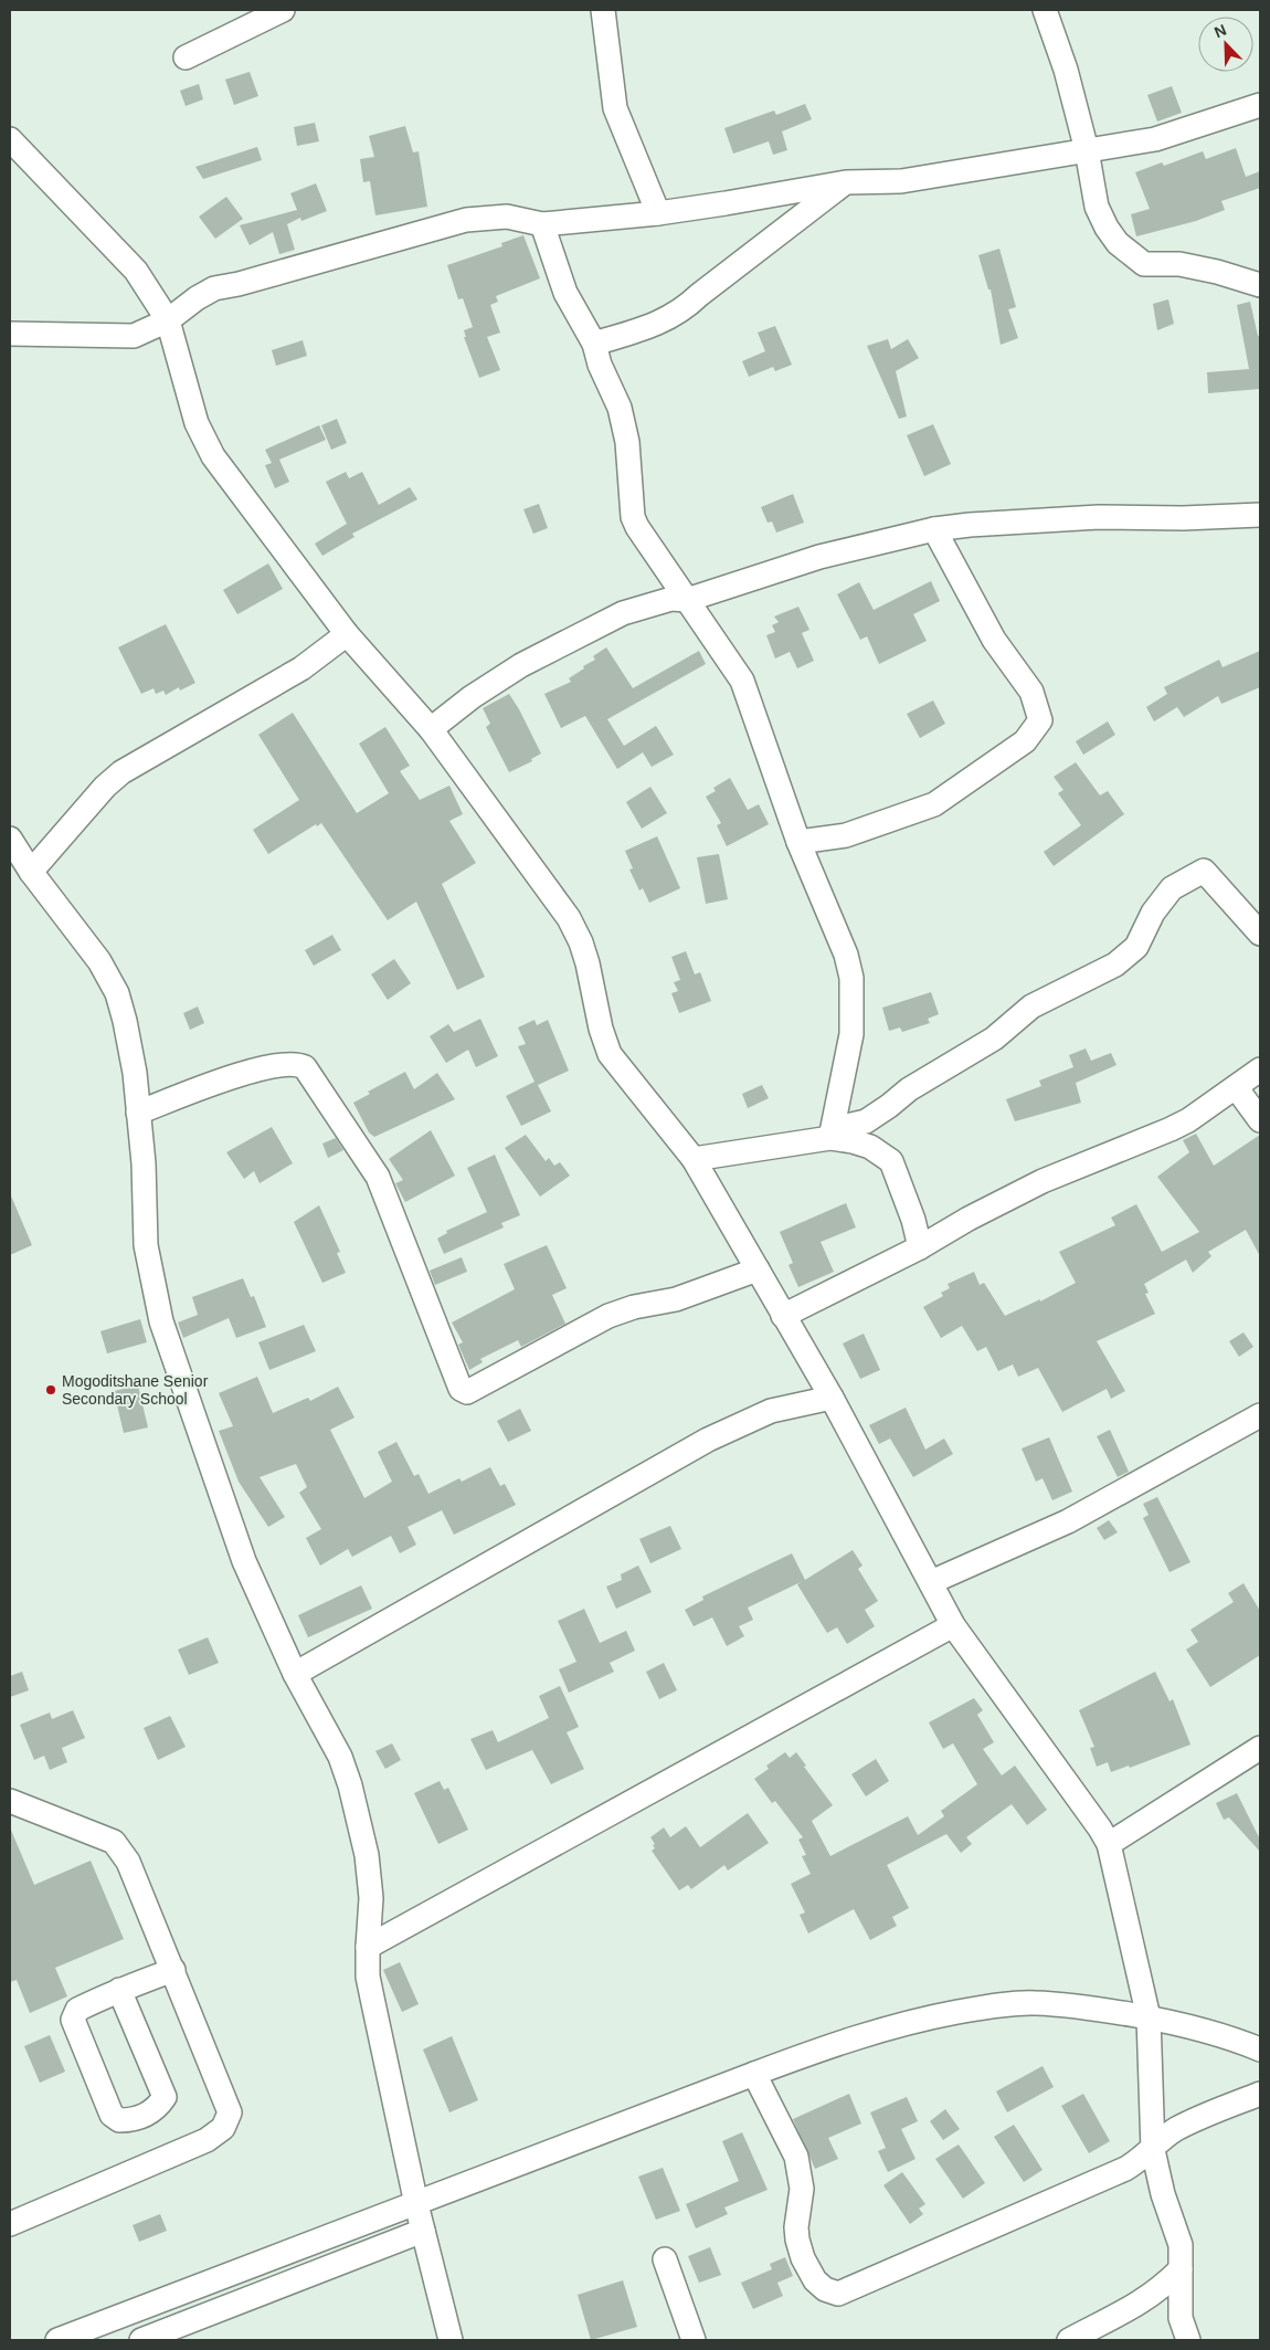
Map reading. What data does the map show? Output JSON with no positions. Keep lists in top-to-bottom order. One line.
{"places":["Mogoditshane Senior Secondary School"],"north":"top left"}
